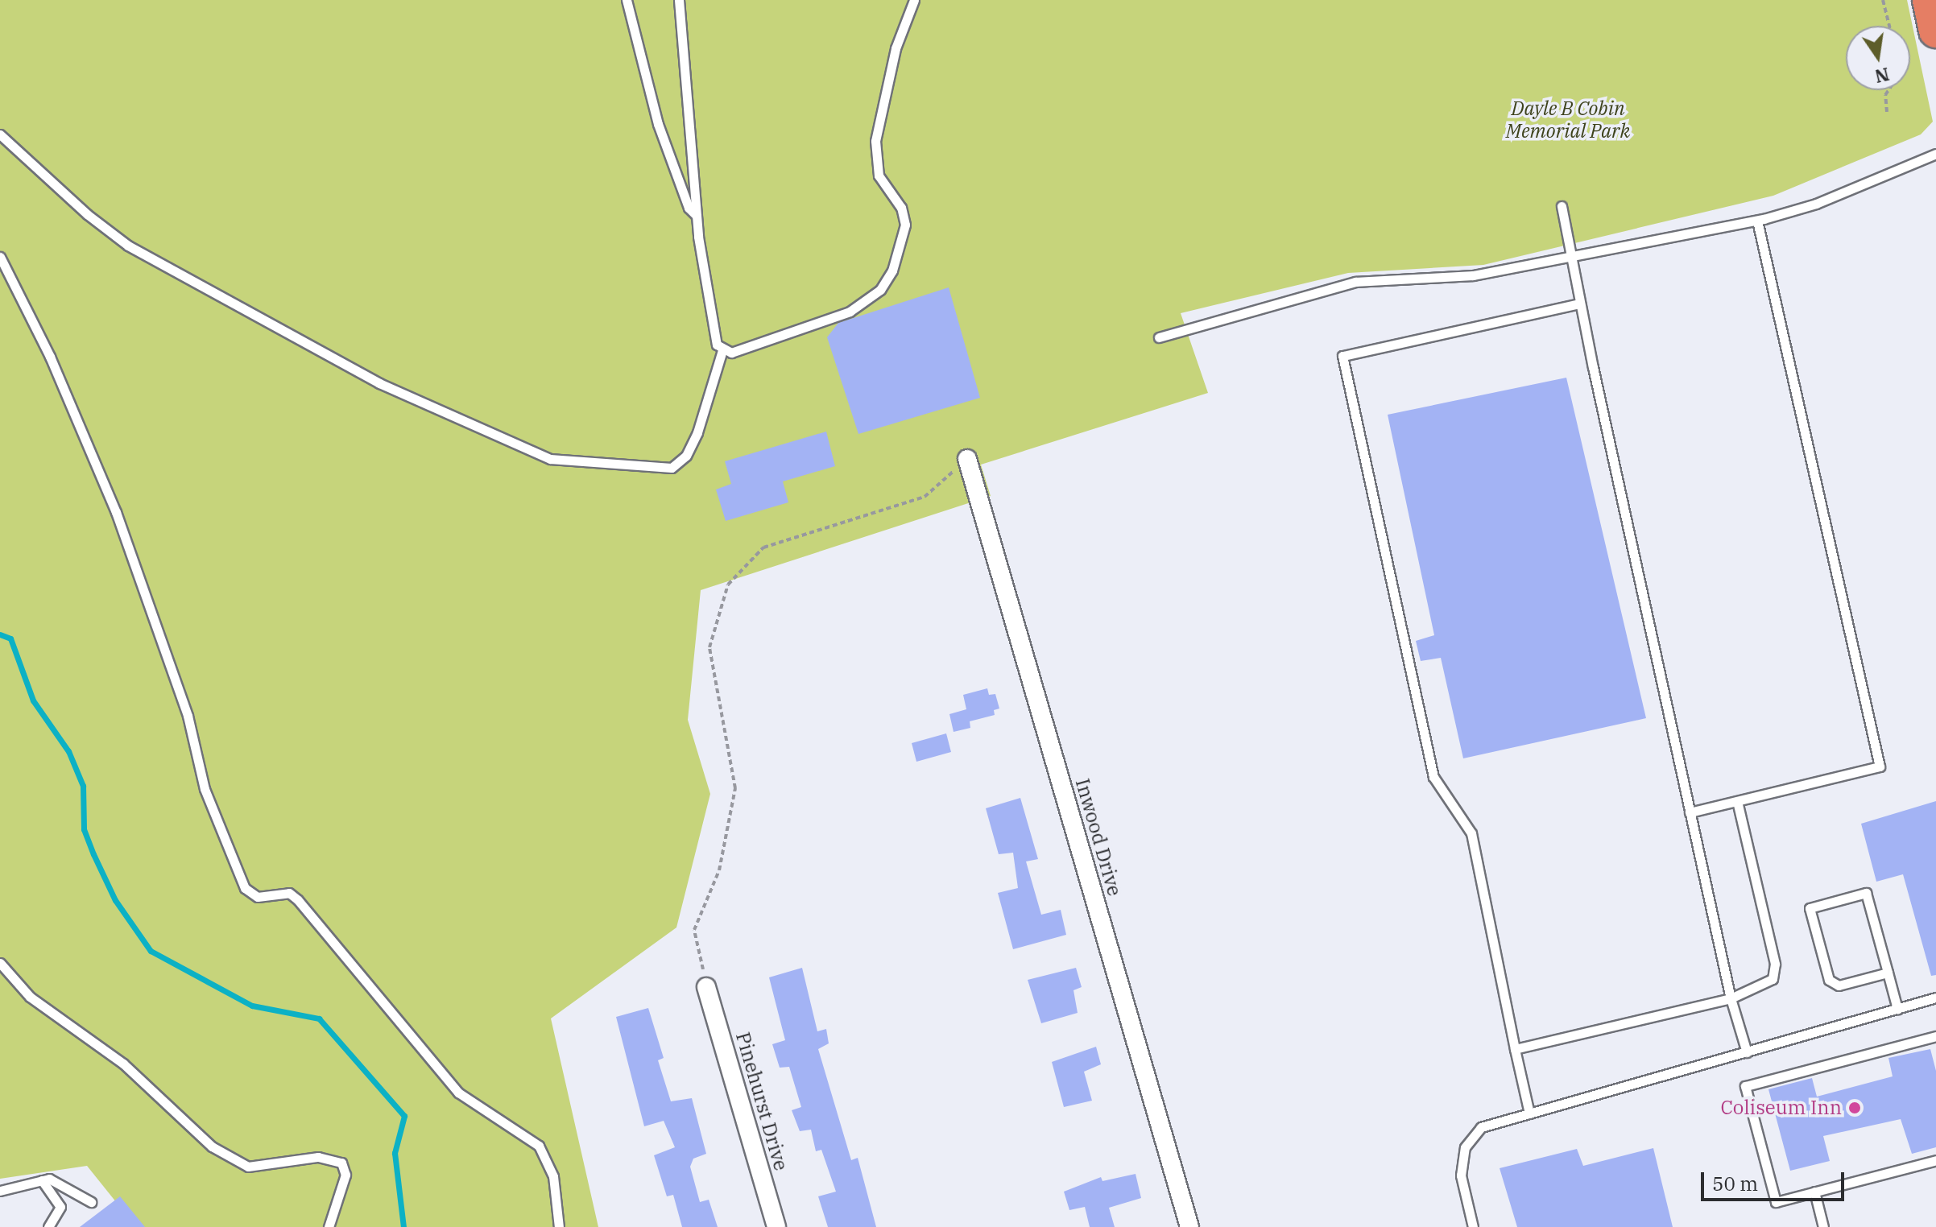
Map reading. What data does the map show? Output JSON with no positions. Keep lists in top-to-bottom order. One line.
{"streets":{"street":["Inwood Drive","Pinehurst Drive"]},"parks":["Dayle B Cobin Memorial Park"],"places":["Coliseum Inn"],"scale_bar":"50 m","north":"bottom"}
